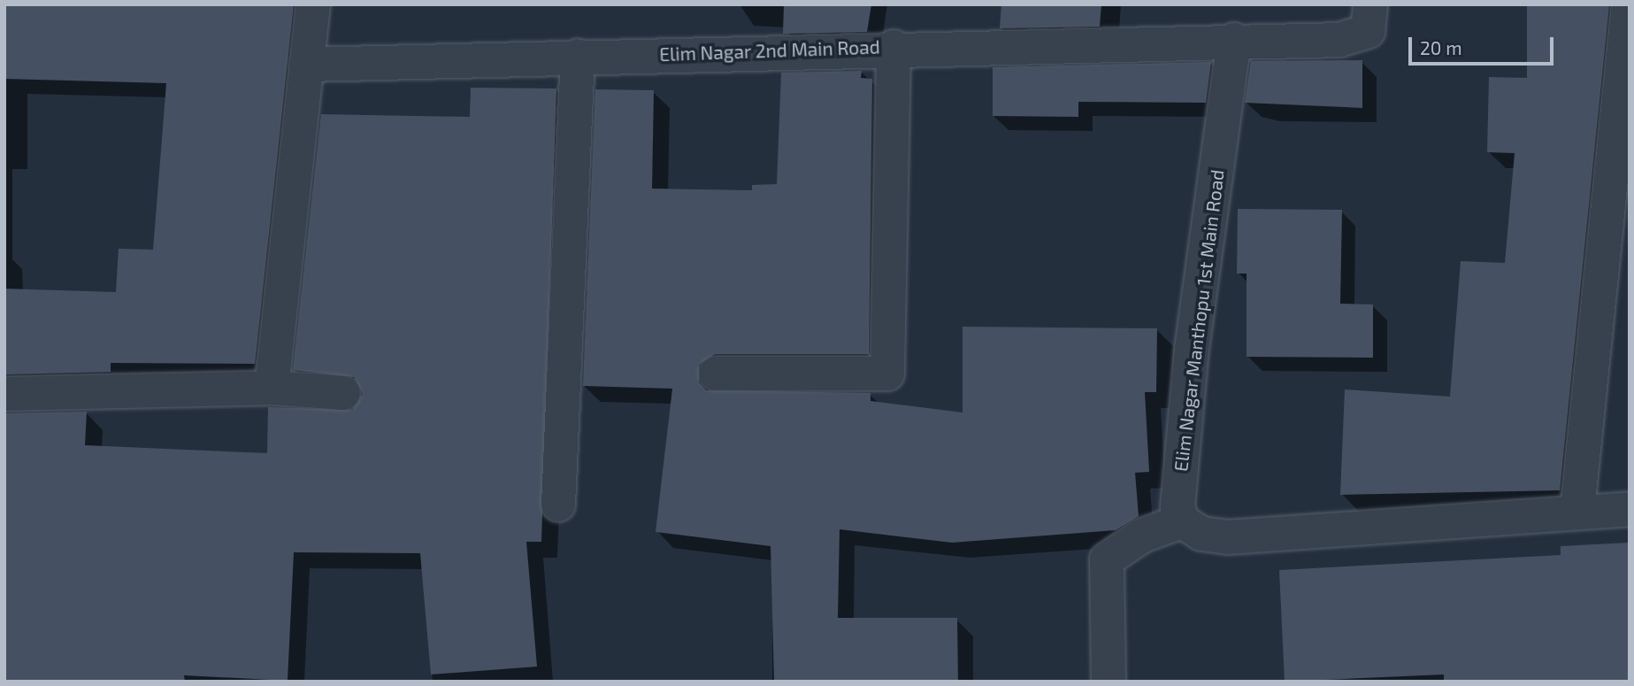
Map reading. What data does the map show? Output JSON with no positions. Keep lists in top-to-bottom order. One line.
{"streets":{"street":["Elim Nagar 2nd Main Road","Elim Nagar Manthopu 1st Main Road"]},"crossings":[["Elim Nagar 2nd Main Road","Elim Nagar Manthopu 1st Main Road"]],"scale_bar":"20 m"}
